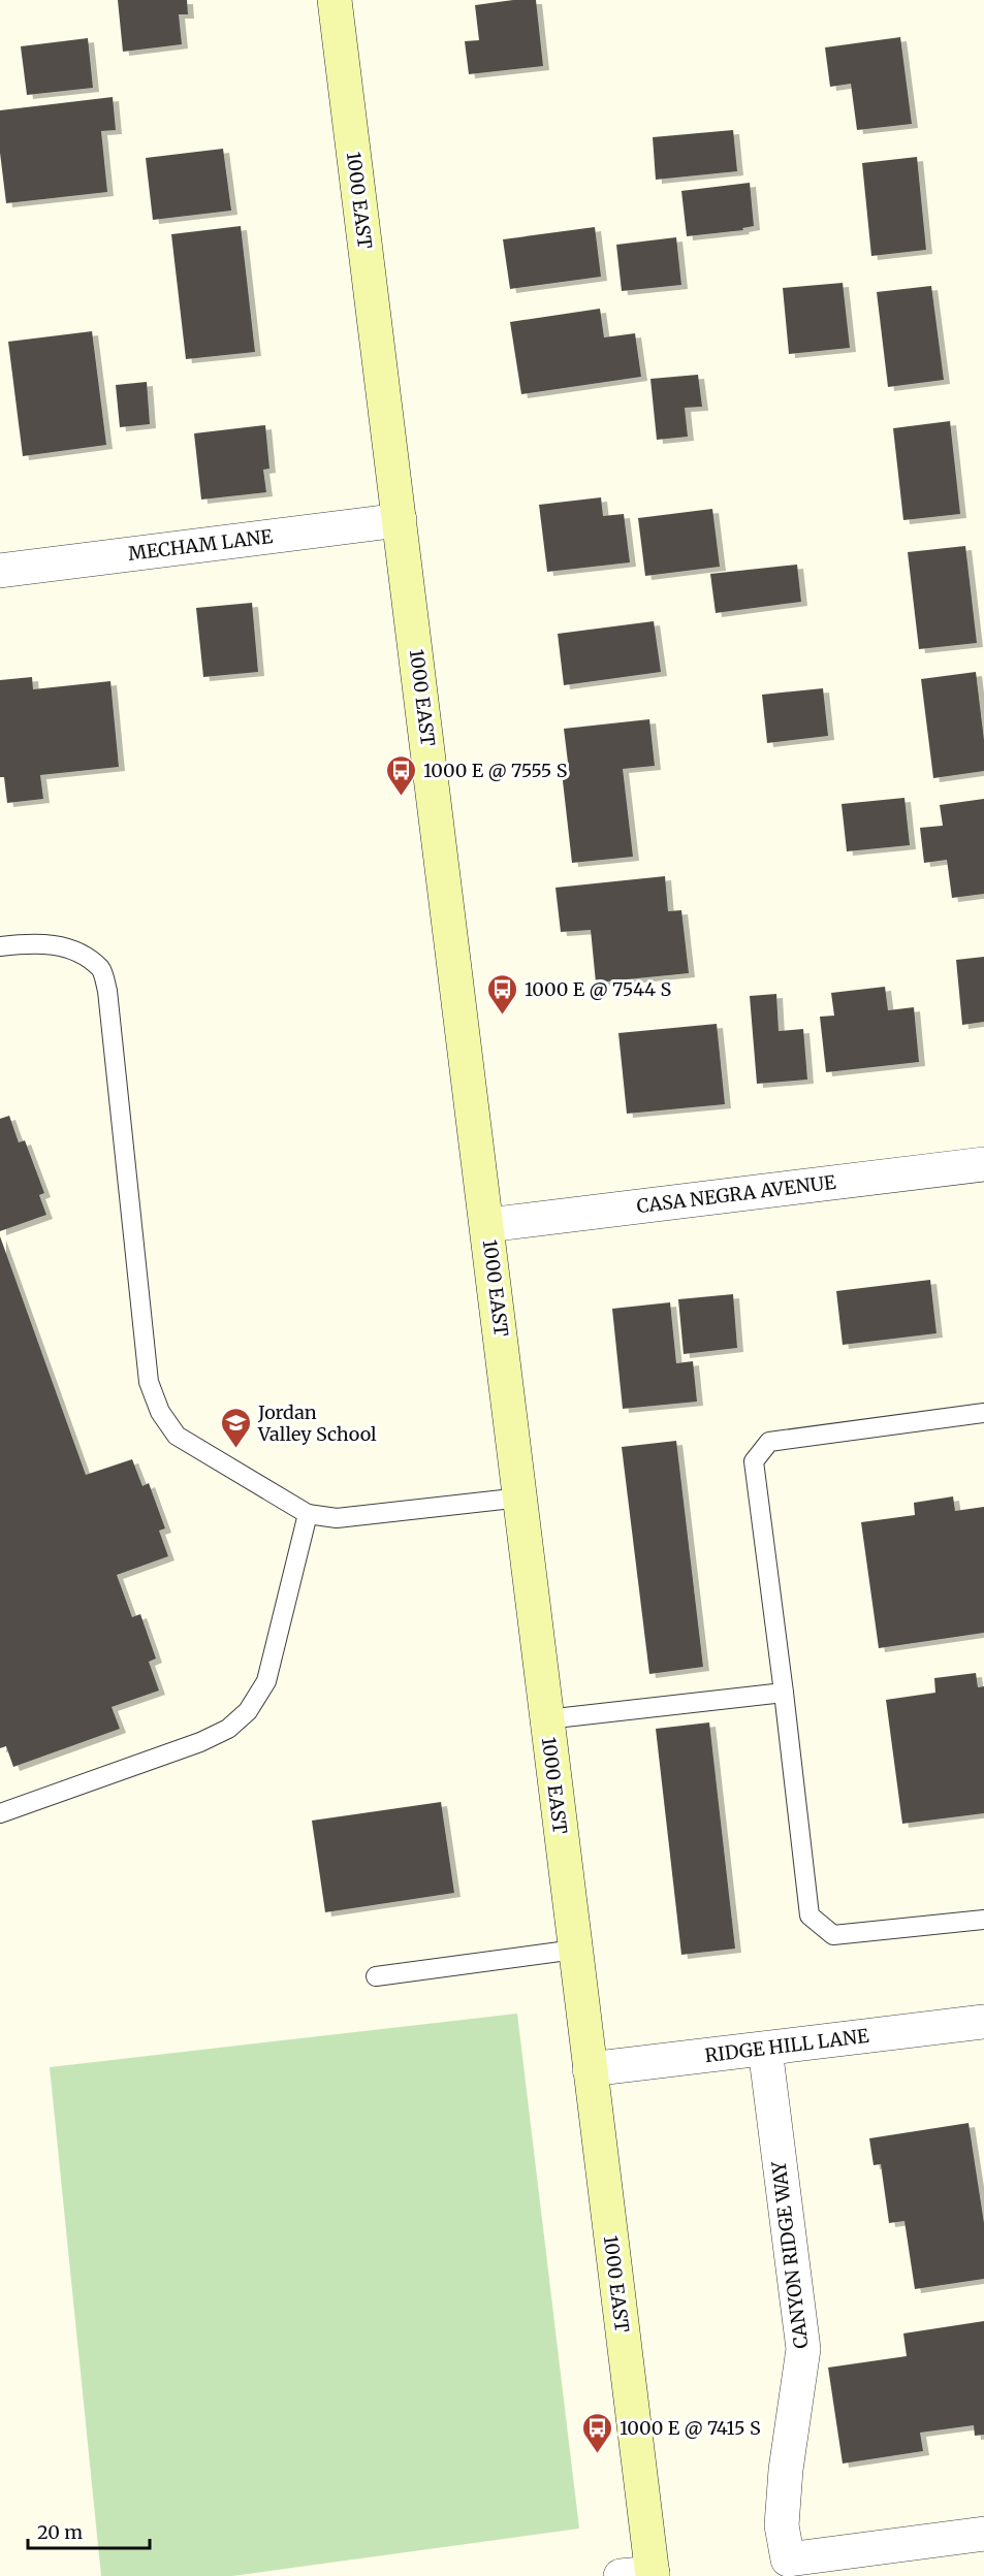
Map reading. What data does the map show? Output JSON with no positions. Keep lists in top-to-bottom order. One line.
{"streets":{"street":["1000 EAST","MECHAM LANE","CASA NEGRA AVENUE","RIDGE HILL LANE","CANYON RIDGE WAY"]},"crossings":[["1000 EAST","MECHAM LANE"],["1000 EAST","CASA NEGRA AVENUE"],["1000 EAST","RIDGE HILL LANE"],["RIDGE HILL LANE","CANYON RIDGE WAY"]],"places":{"bus stop":["1000 E @ 7555 S","1000 E @ 7544 S","1000 E @ 7415 S"],"school or university":["Jordan Valley School"]},"scale_bar":"20 m"}
